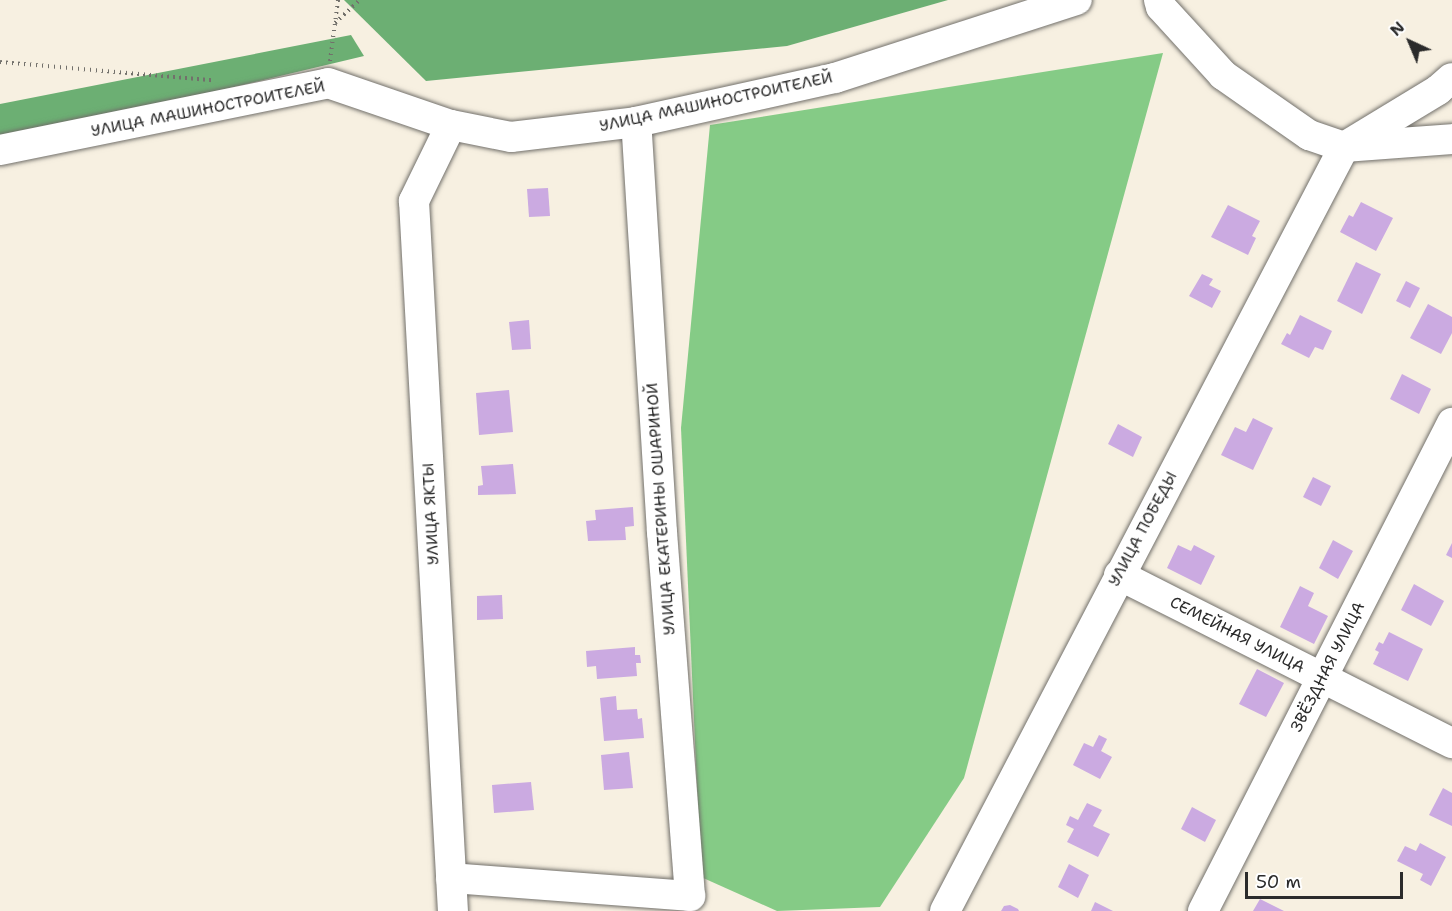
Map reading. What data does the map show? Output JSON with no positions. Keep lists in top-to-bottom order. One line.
{"streets":{"street":["УЛИЦА МАШИНОСТРОИТЕЛЕЙ","УЛИЦА ЕКАТЕРИНЫ ОШАРИНОЙ","УЛИЦА ЯКТЫ","УЛИЦА ПОБЕДЫ","СЕМЕЙНАЯ УЛИЦА","ЗВЁЗДНАЯ УЛИЦА"]},"crossings":[["УЛИЦА МАШИНОСТРОИТЕЛЕЙ","УЛИЦА ЕКАТЕРИНЫ ОШАРИНОЙ"],["УЛИЦА МАШИНОСТРОИТЕЛЕЙ","УЛИЦА ЯКТЫ"],["УЛИЦА ЕКАТЕРИНЫ ОШАРИНОЙ","УЛИЦА ЯКТЫ"],["УЛИЦА ПОБЕДЫ","СЕМЕЙНАЯ УЛИЦА"],["СЕМЕЙНАЯ УЛИЦА","ЗВЁЗДНАЯ УЛИЦА"]],"scale_bar":"50 m","north":"top left"}
